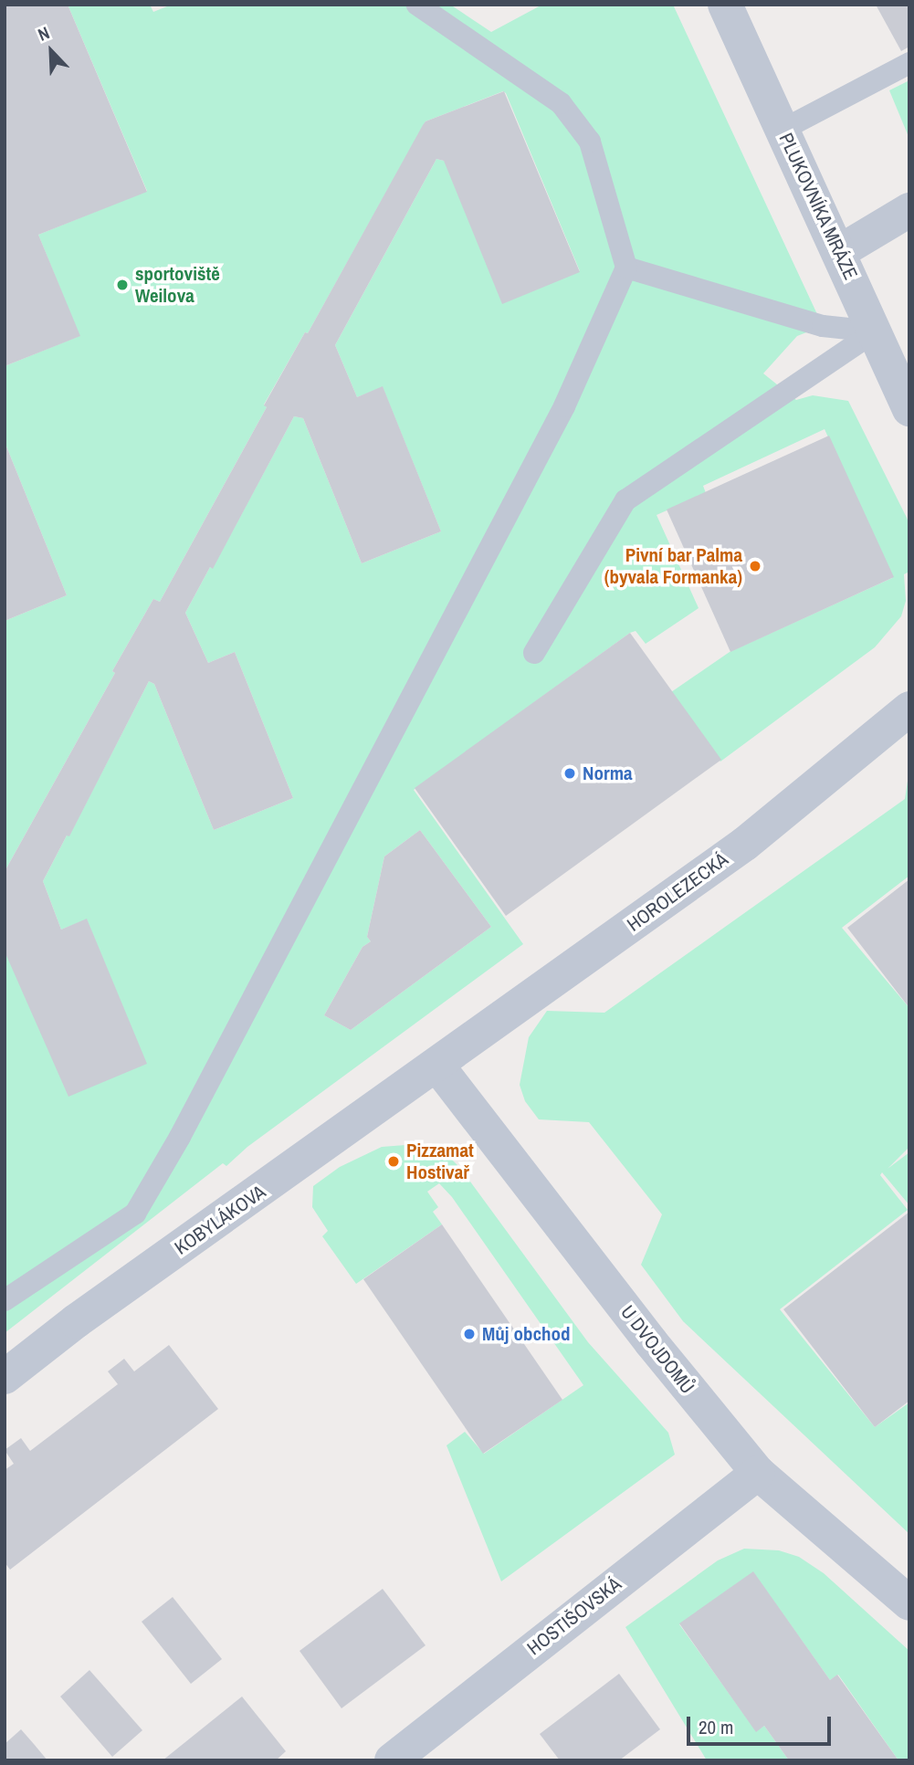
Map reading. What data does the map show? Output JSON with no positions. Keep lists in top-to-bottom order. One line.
{"streets":{"street":["PLUKOVNÍKA MRÁZE","HOROLEZECKÁ","KOBYLÁKOVA","U DVOJDOMŮ","HOSTIŠOVSKÁ"]},"crossings":[["HOROLEZECKÁ","KOBYLÁKOVA"],["HOROLEZECKÁ","U DVOJDOMŮ"],["KOBYLÁKOVA","U DVOJDOMŮ"],["U DVOJDOMŮ","HOSTIŠOVSKÁ"]],"places":["sportoviště Weilova","Pivní bar Palma (byvala Formanka)","Norma","Pizzamat Hostivař","Můj obchod"],"scale_bar":"20 m","north":"top left"}
